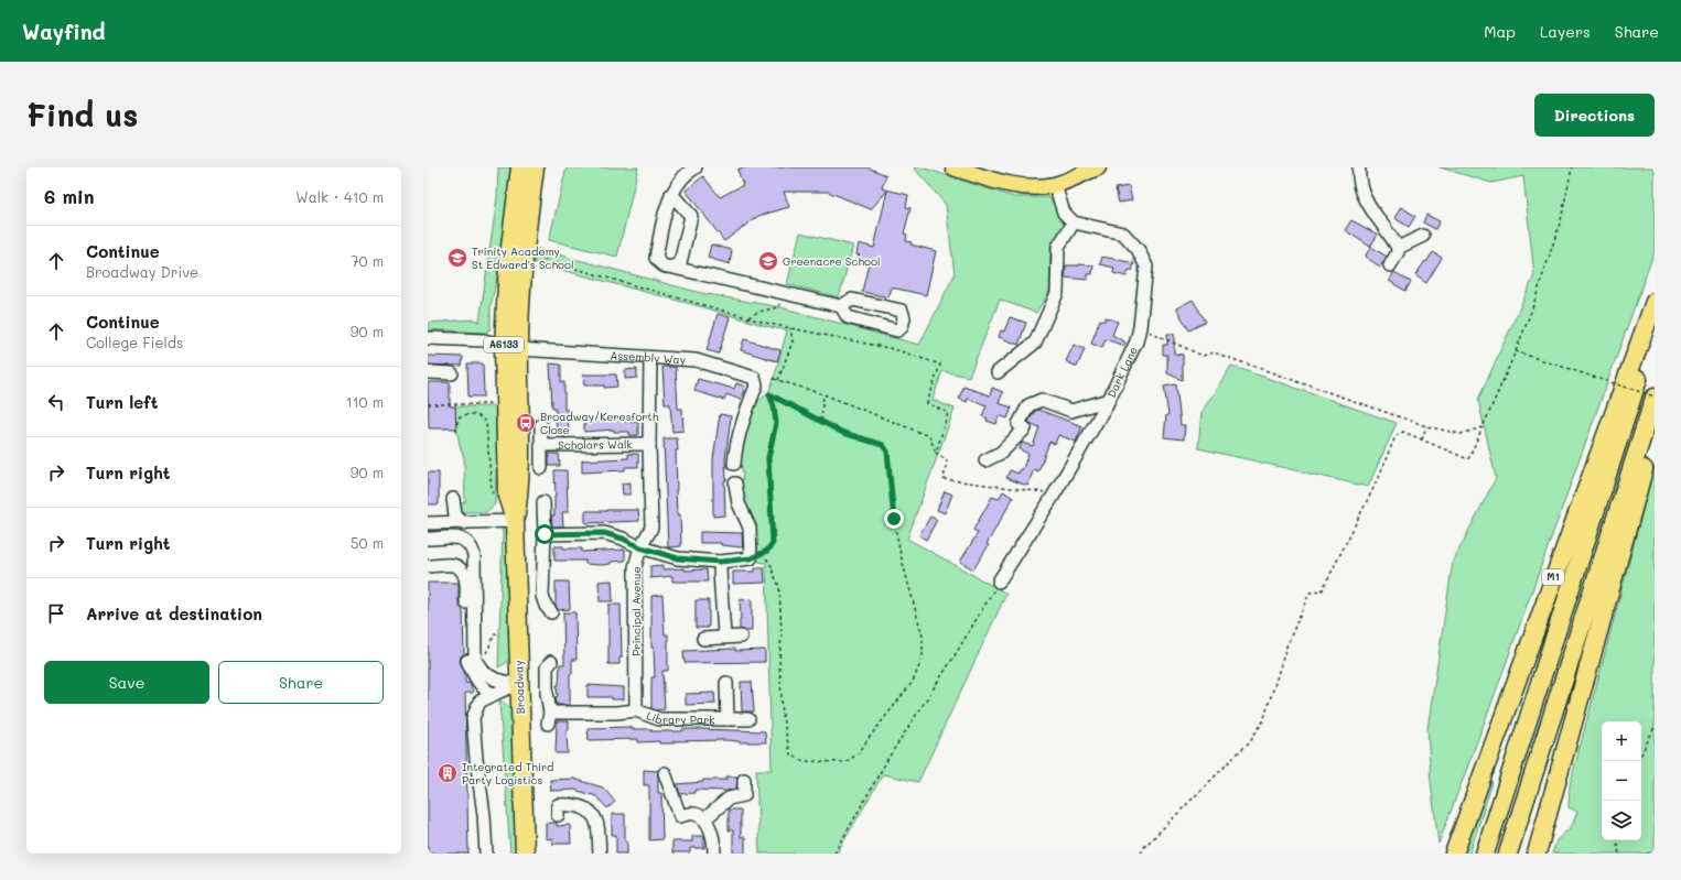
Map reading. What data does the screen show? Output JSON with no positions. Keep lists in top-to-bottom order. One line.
{"streets":{"highway":["A6133","M1","Broadway"],"street":["Assembly Way","Dark Lane","Scholars Walk","Principal Avenue","Library Park"]},"crossings":[["Assembly Way","Principal Avenue"],["Assembly Way","Broadway"],["Scholars Walk","Principal Avenue"],["Principal Avenue","Library Park"]],"places":{"school or university":["Trinity Academy St Edward's School","Greenacre School"],"bus stop":["Broadway/Keresforth Close"],"building":["Integrated Third Party Logistics"]},"page":{"header":"Wayfind","nav":["Map","Layers","Share"],"buttons":["Directions",["Save","Share"]],"title":"Find us","heading":["6 min","Walk · 410 m"],"list":[["Continue","Broadway Drive","70 m"],["Continue","College Fields","90 m"],["Turn left","110 m"],["Turn right","90 m"],["Turn right","50 m"],"Arrive at destination"],"map_buttons":["+","−"]}}
